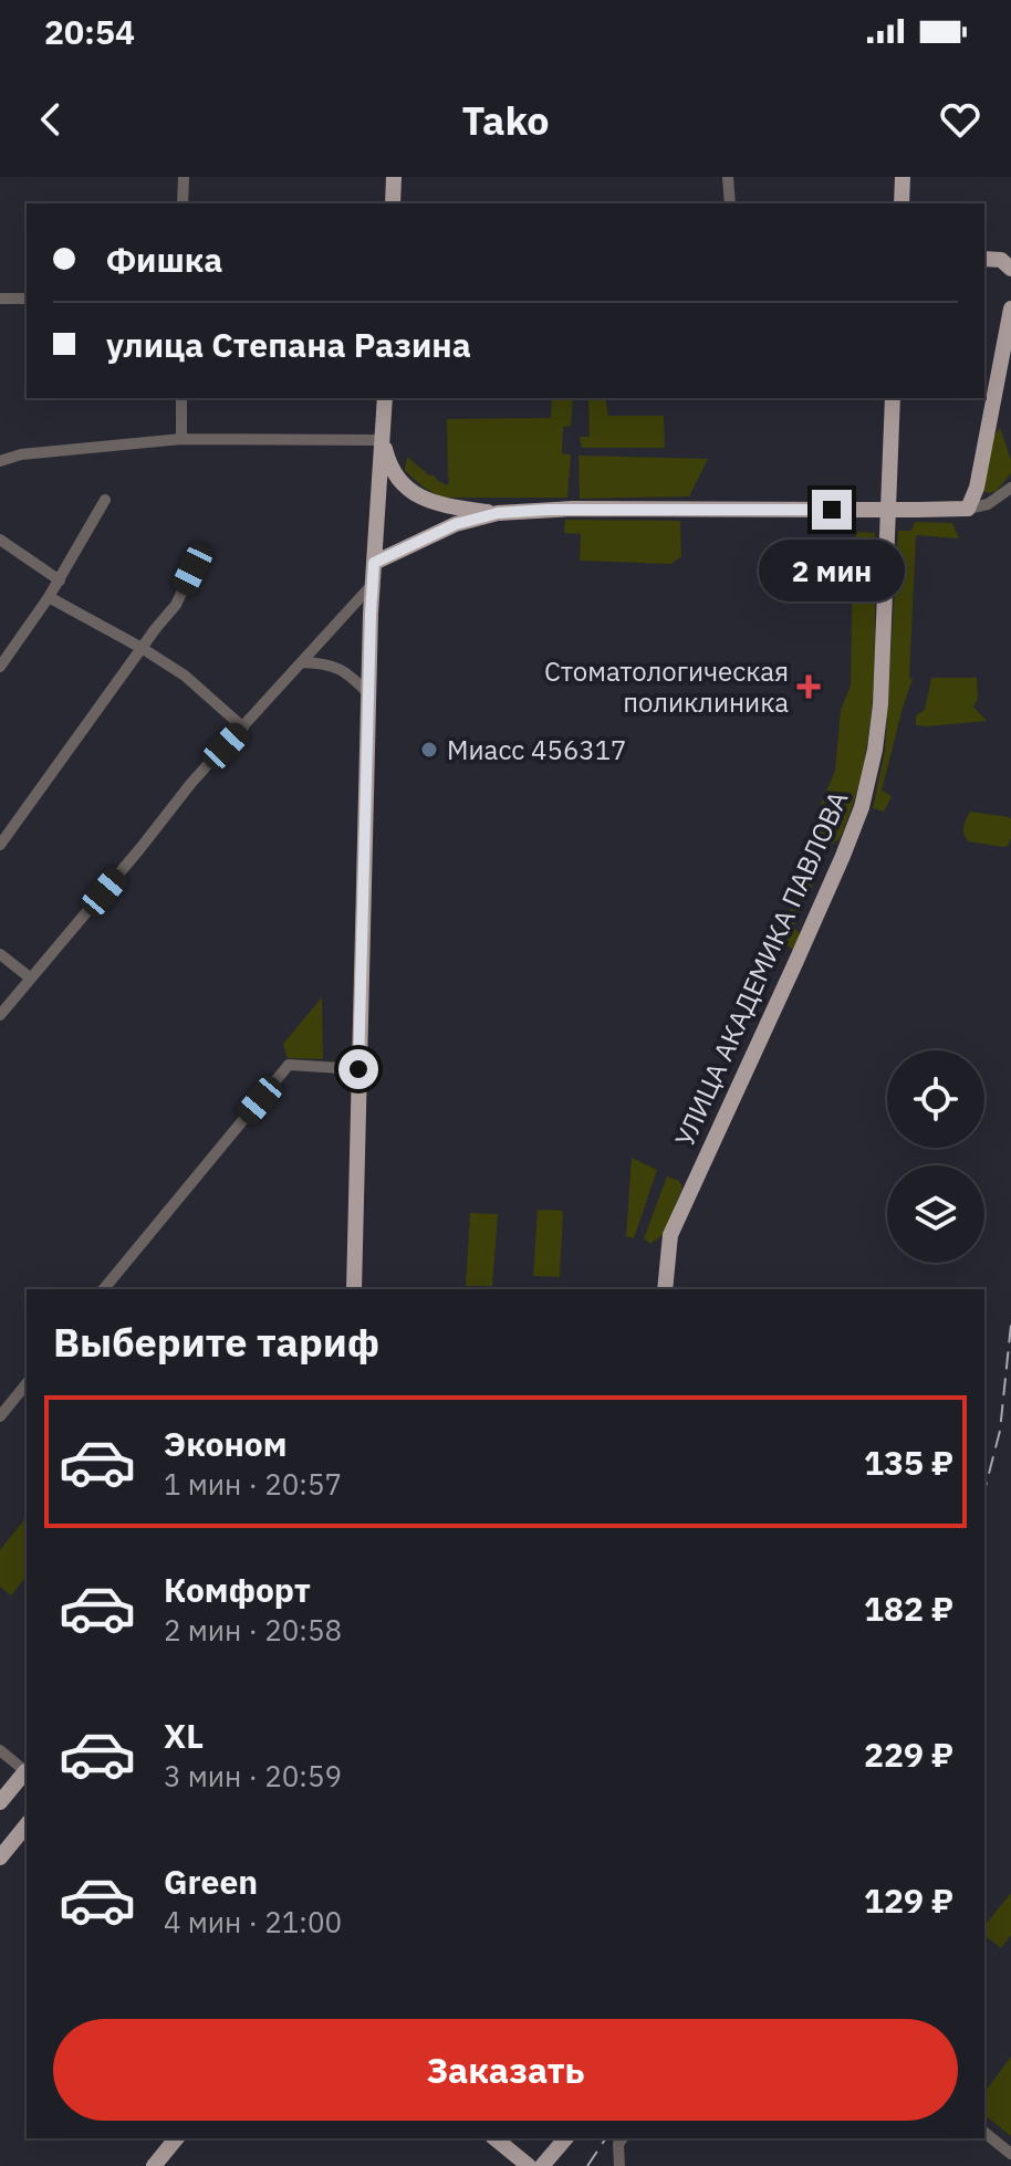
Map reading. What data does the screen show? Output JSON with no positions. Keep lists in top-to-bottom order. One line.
{"streets":{"main road":["УЛИЦА АКАДЕМИКА ПАВЛОВА"]},"places":{"health":["Стоматологическая поликлиника"],"other":["Миасс 456317"]},"page":{"status":"20:54","header":"Tako","banner":["Фишка","улица Степана Разина"],"bubble":"2 мин","heading":"Выберите тариф","list":[{"name":"Эконом","note":"1 мин · 20:57","value":"135 ₽"},{"name":"Комфорт","note":"2 мин · 20:58","value":"182 ₽"},{"name":"XL","note":"3 мин · 20:59","value":"229 ₽"},{"name":"Green","note":"4 мин · 21:00","value":"129 ₽"}],"buttons":"Заказать"}}
